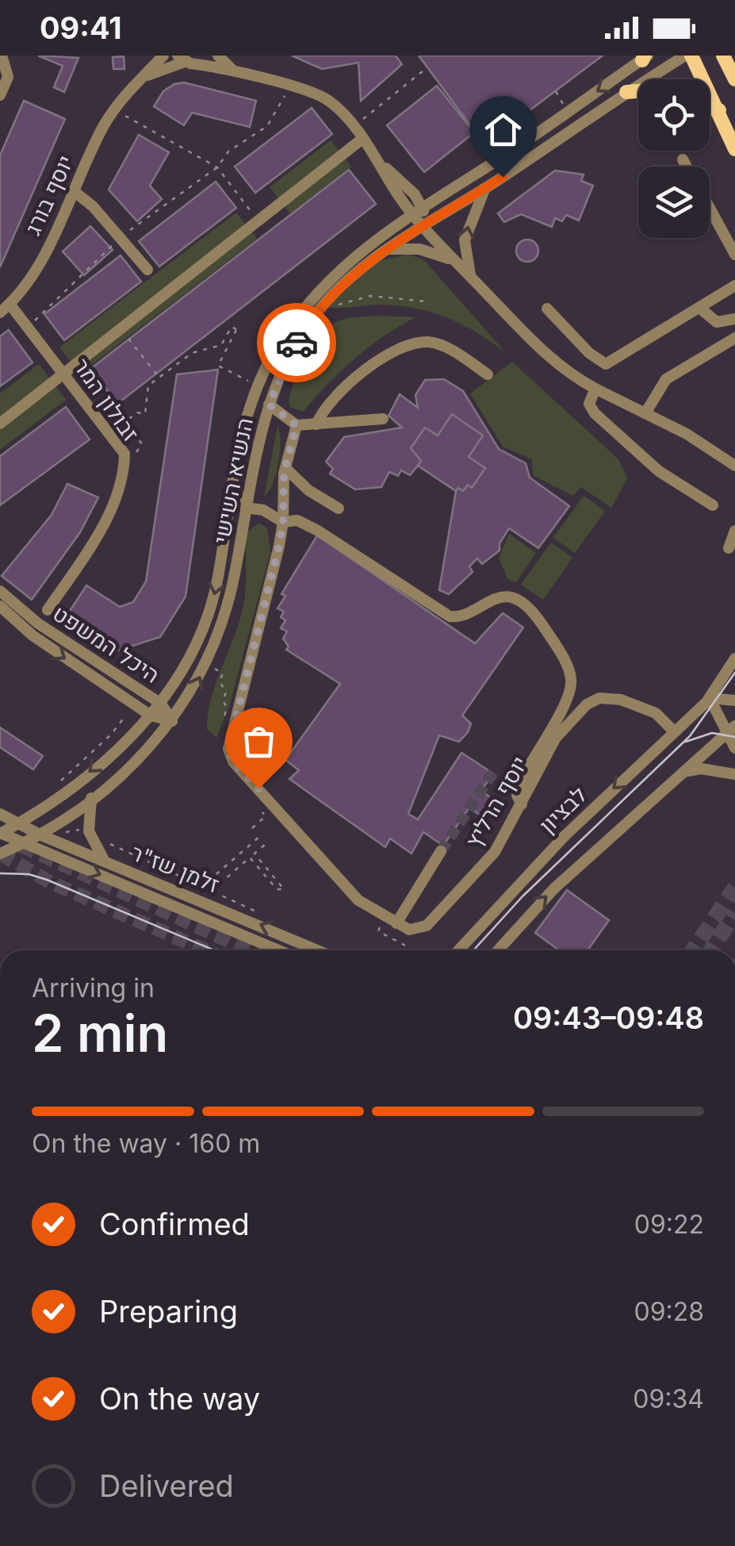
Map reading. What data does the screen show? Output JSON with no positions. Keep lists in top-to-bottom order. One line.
{"streets":{"street":["יוסף בורג","זבולון המר","הנשיא השישי","היכל המשפט","יוסף הרליץ","לבציון","זלמן שז\"ר"]},"crossings":[["יוסף בורג","זבולון המר"],["הנשיא השישי","היכל המשפט"],["הנשיא השישי","זלמן שז\"ר"],["יוסף הרליץ","לבציון"]],"page":{"status":"09:41","heading":["2 min","Arriving in","09:43–09:48"],"bar":"On the way · 160 m","list":[["Confirmed","09:22"],["Preparing","09:28"],["On the way","09:34"],"Delivered"]}}
